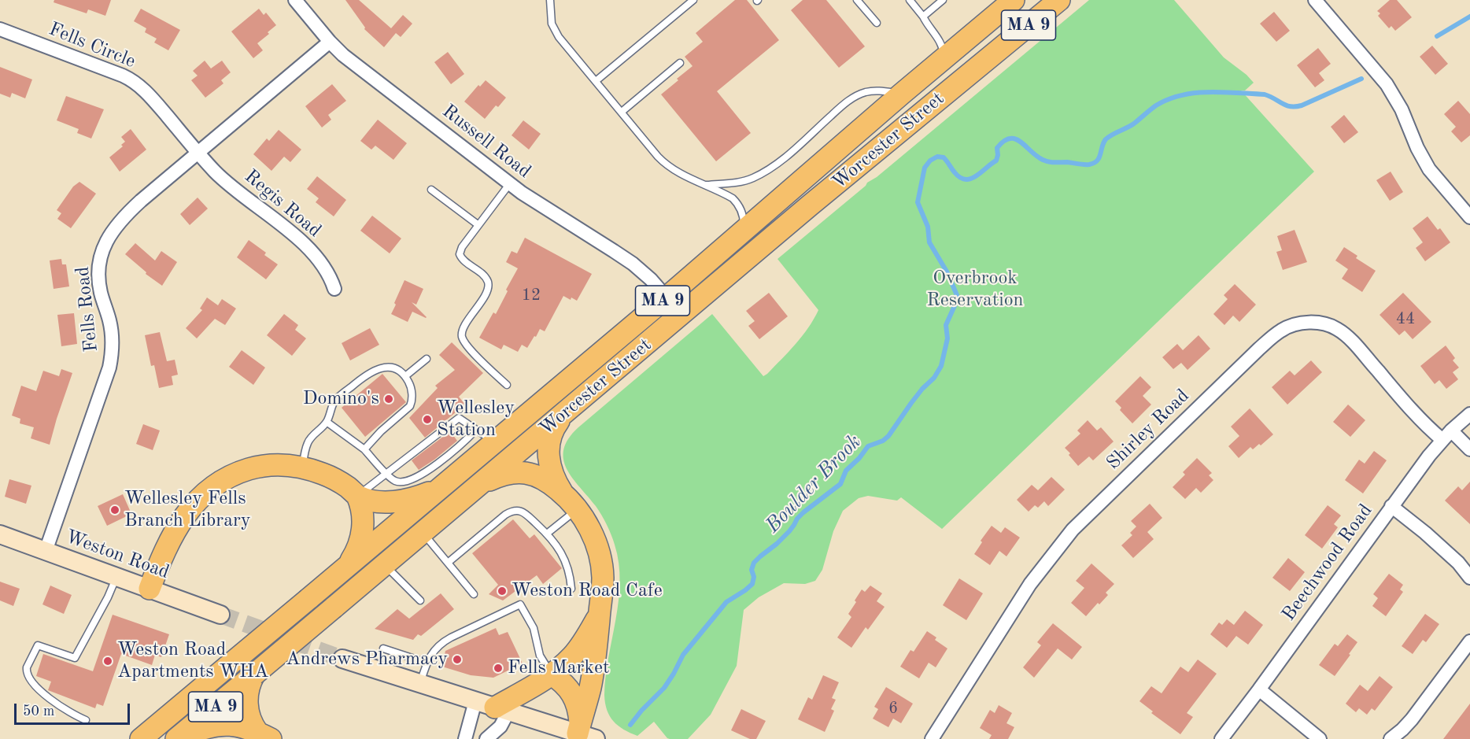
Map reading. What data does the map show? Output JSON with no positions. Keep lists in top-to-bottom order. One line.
{"streets":{"highway":["MA 9","Worcester Street"],"main road":["Weston Road"],"street":["Fells Circle","Russell Road","Regis Road","Fells Road","Shirley Road","Beechwood Road"]},"crossings":[["Fells Circle","Regis Road"],["Fells Circle","Fells Road"],["Worcester Street","Russell Road"],["Russell Road","Fells Road"],["Regis Road","Fells Road"],["Fells Road","Weston Road"],["Shirley Road","Beechwood Road"]],"water":["Boulder Brook"],"parks":["Overbrook Reservation"],"places":["Domino's","Wellesley Station","Wellesley Fells Branch Library","Weston Road Cafe","Andrews Pharmacy","Weston Road Apartments WHA","Fells Market"],"house_numbers":["12","44","6"],"scale_bar":"50 m"}
